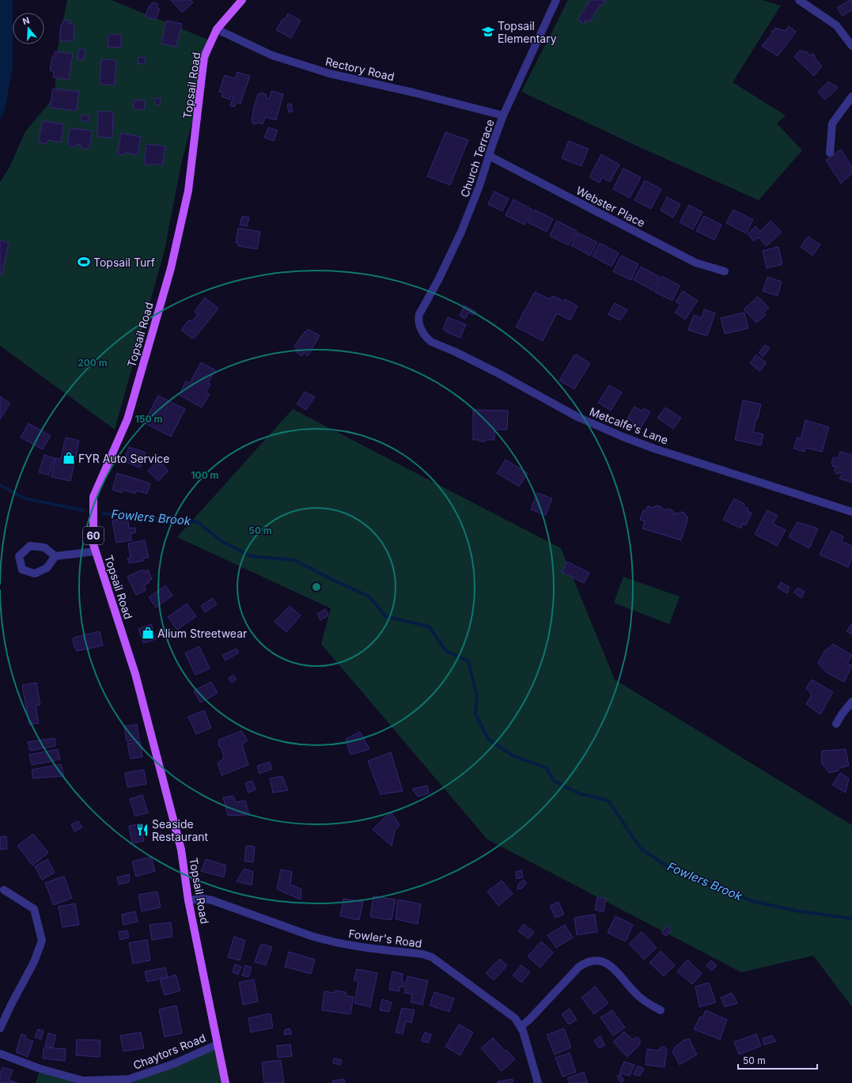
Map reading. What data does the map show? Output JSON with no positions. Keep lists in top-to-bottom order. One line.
{"streets":{"main road":["Topsail Road","60"],"street":["Rectory Road","Church Terrace","Webster Place","Metcalfe's Lane","Fowler's Road","Chaytors Road"]},"crossings":[["Rectory Road","Topsail Road"],["Rectory Road","Church Terrace"],["Topsail Road","Fowler's Road"],["Topsail Road","Chaytors Road"],["Church Terrace","Webster Place"],["Church Terrace","Metcalfe's Lane"]],"water":["Fowlers Brook"],"places":{"school or university":["Topsail Elementary"],"sports":["Topsail Turf"],"shop":["FYR Auto Service","Alium Streetwear"],"restaurant":["Seaside Restaurant"]},"scale_bar":"50 m","north":"top","rings":["200 m","150 m","100 m","50 m"]}
